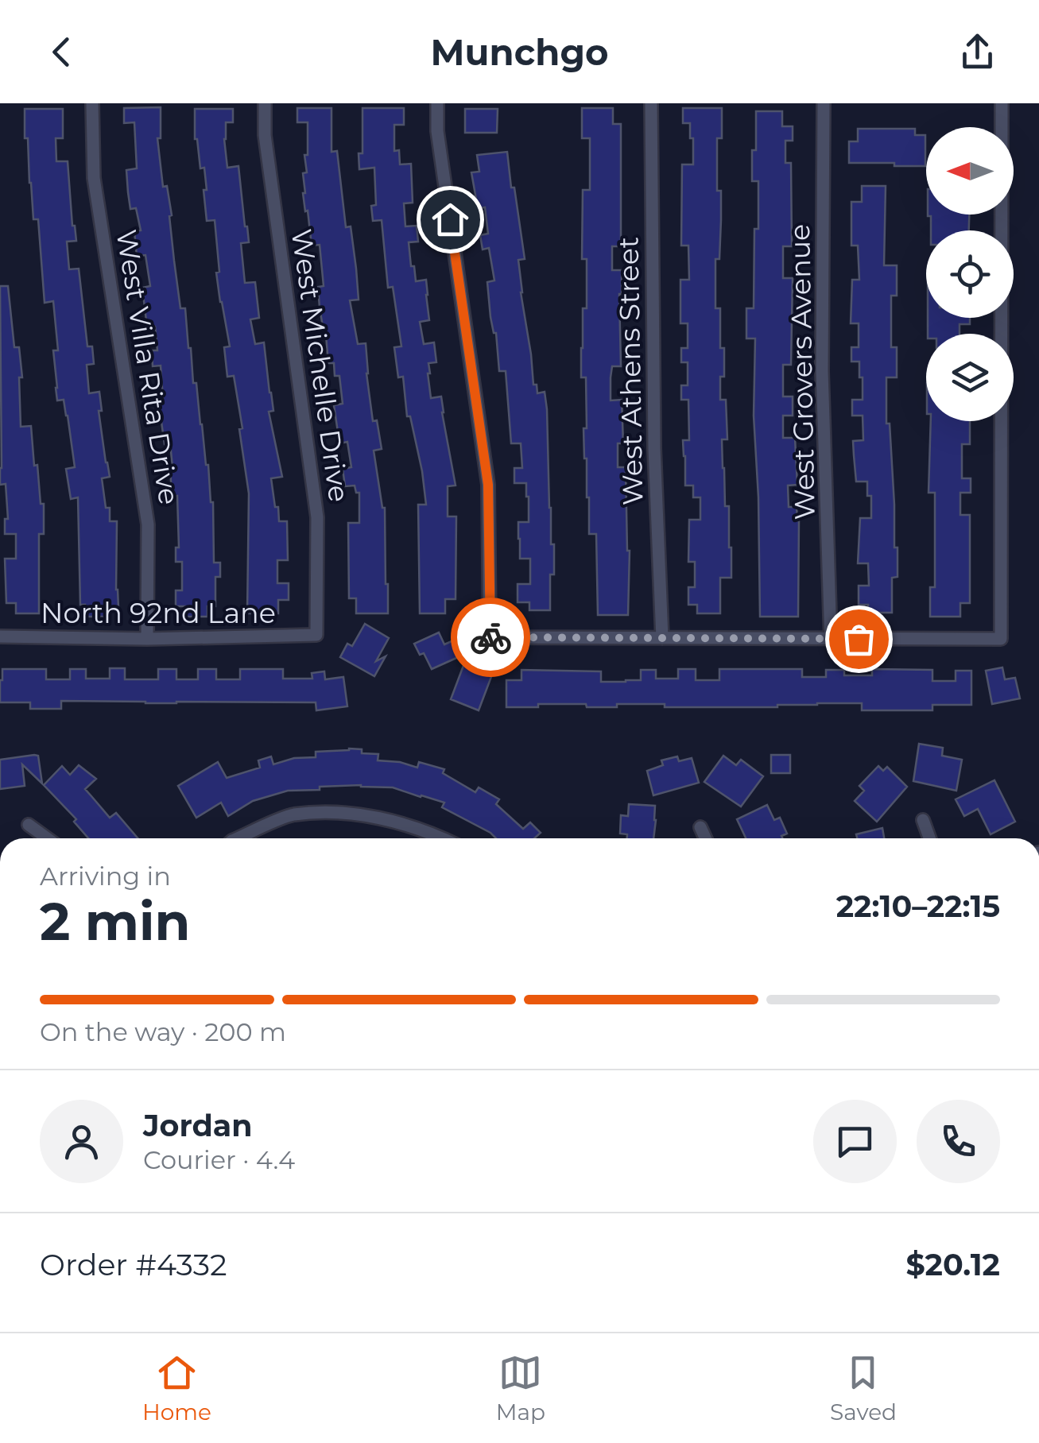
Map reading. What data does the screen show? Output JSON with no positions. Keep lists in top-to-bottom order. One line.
{"streets":{"street":["West Michelle Drive","West Villa Rita Drive","West Athens Street","West Grovers Avenue","North 92nd Lane"]},"crossings":[["West Michelle Drive","North 92nd Lane"],["West Villa Rita Drive","North 92nd Lane"]],"north":"left","page":{"header":"Munchgo","heading":["2 min","Arriving in","22:10–22:15"],"panel":["Jordan","Courier · 4.4","Order #4332","$20.12"],"bar":"On the way · 200 m","tabs":["Home","Map","Saved"]}}
